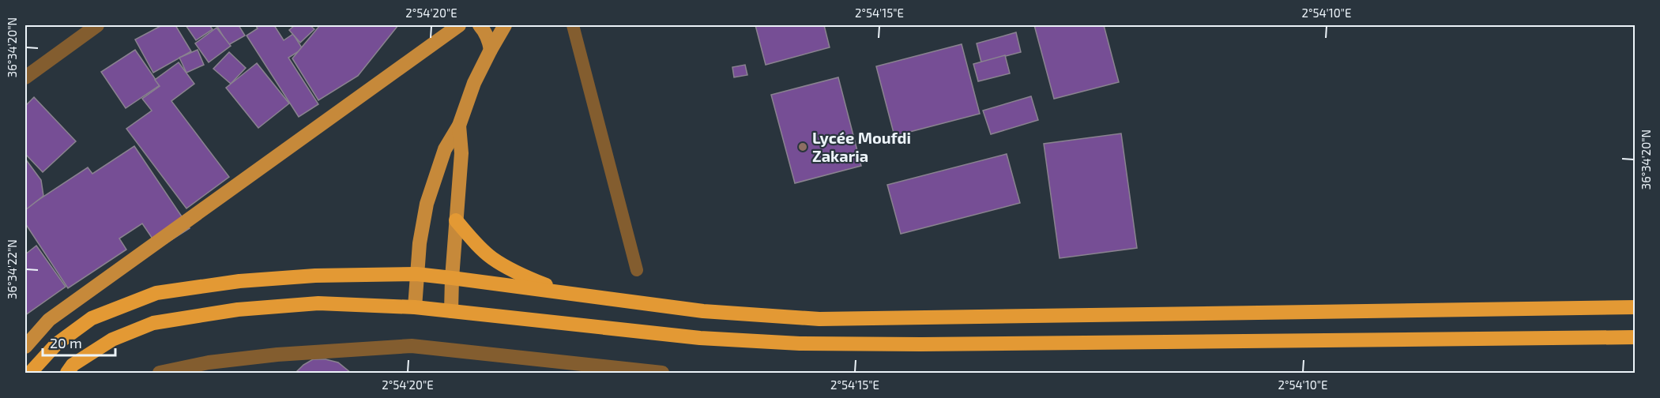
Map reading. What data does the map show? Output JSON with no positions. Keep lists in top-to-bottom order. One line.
{"places":["Lycée Moufdi Zakaria"],"scale_bar":"20 m","coordinates":["2°54'20\"E","2°54'15\"E","2°54'10\"E","36°34'20\"N","36°34'22\"N"]}
